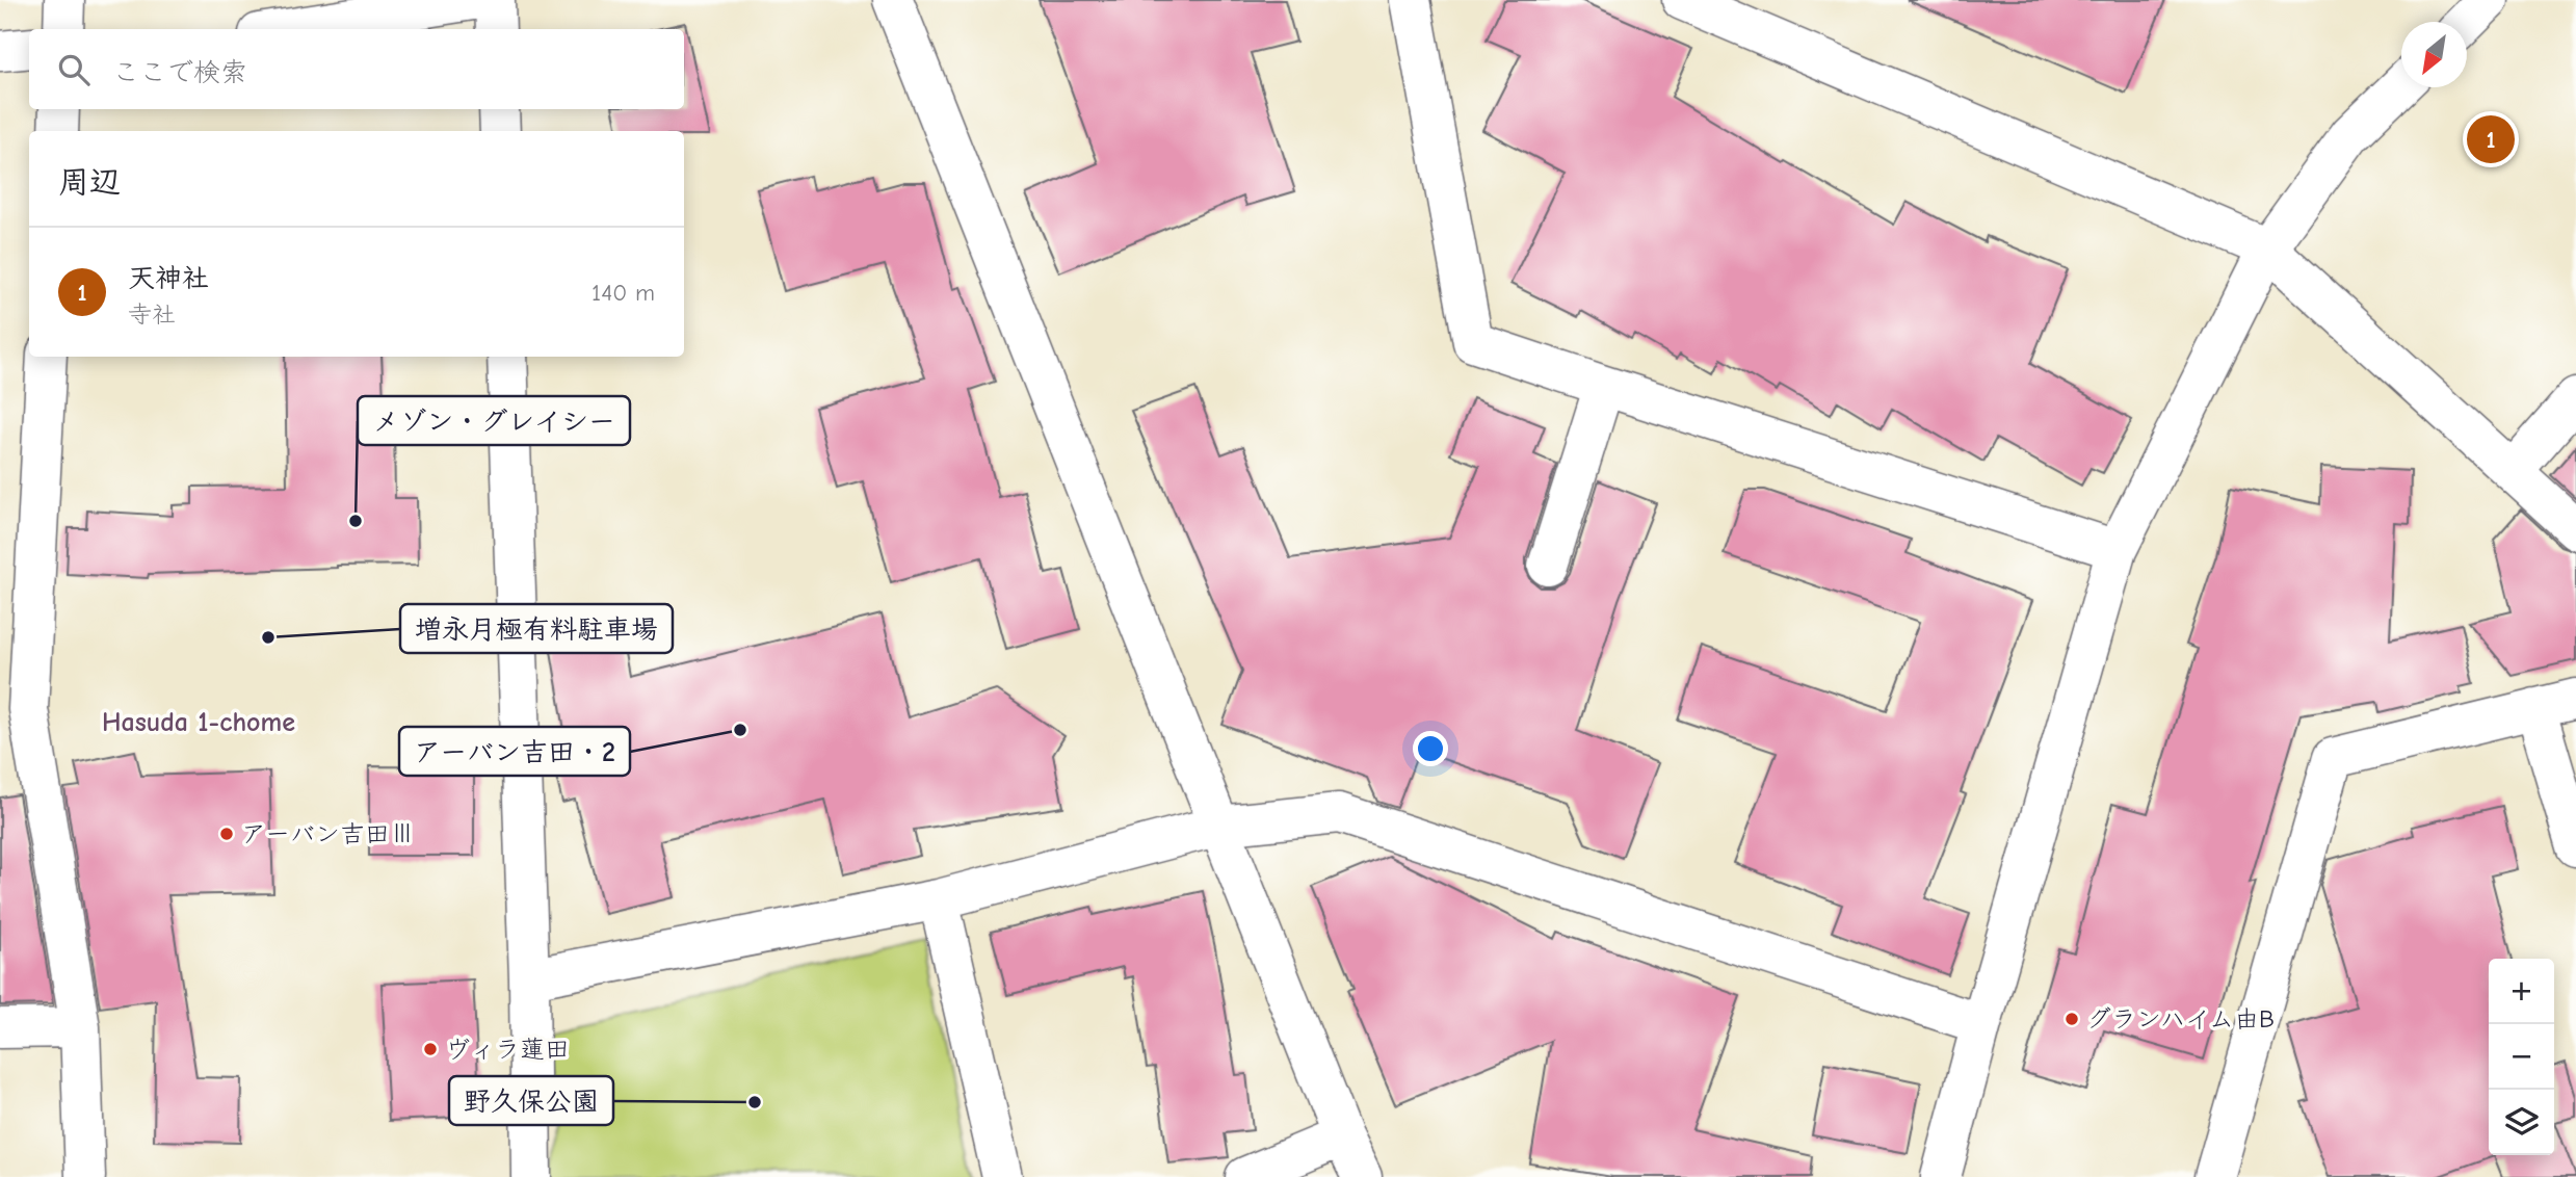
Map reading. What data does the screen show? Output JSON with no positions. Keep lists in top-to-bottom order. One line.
{"districts":["Hasuda 1-chome"],"places":["メゾン・グレイシー","増永月極有料駐車場","アーバン吉田・2","アーバン吉田Ⅲ","グランハイム由B","ヴィラ蓮田","野久保公園"],"north":"bottom left","page":{"search":"ここで検索","pins":"1","heading":"周辺","list":[{"mark":"1","name":"天神社","note":"寺社","value":"140 m"}],"map_buttons":["+","−"]}}
